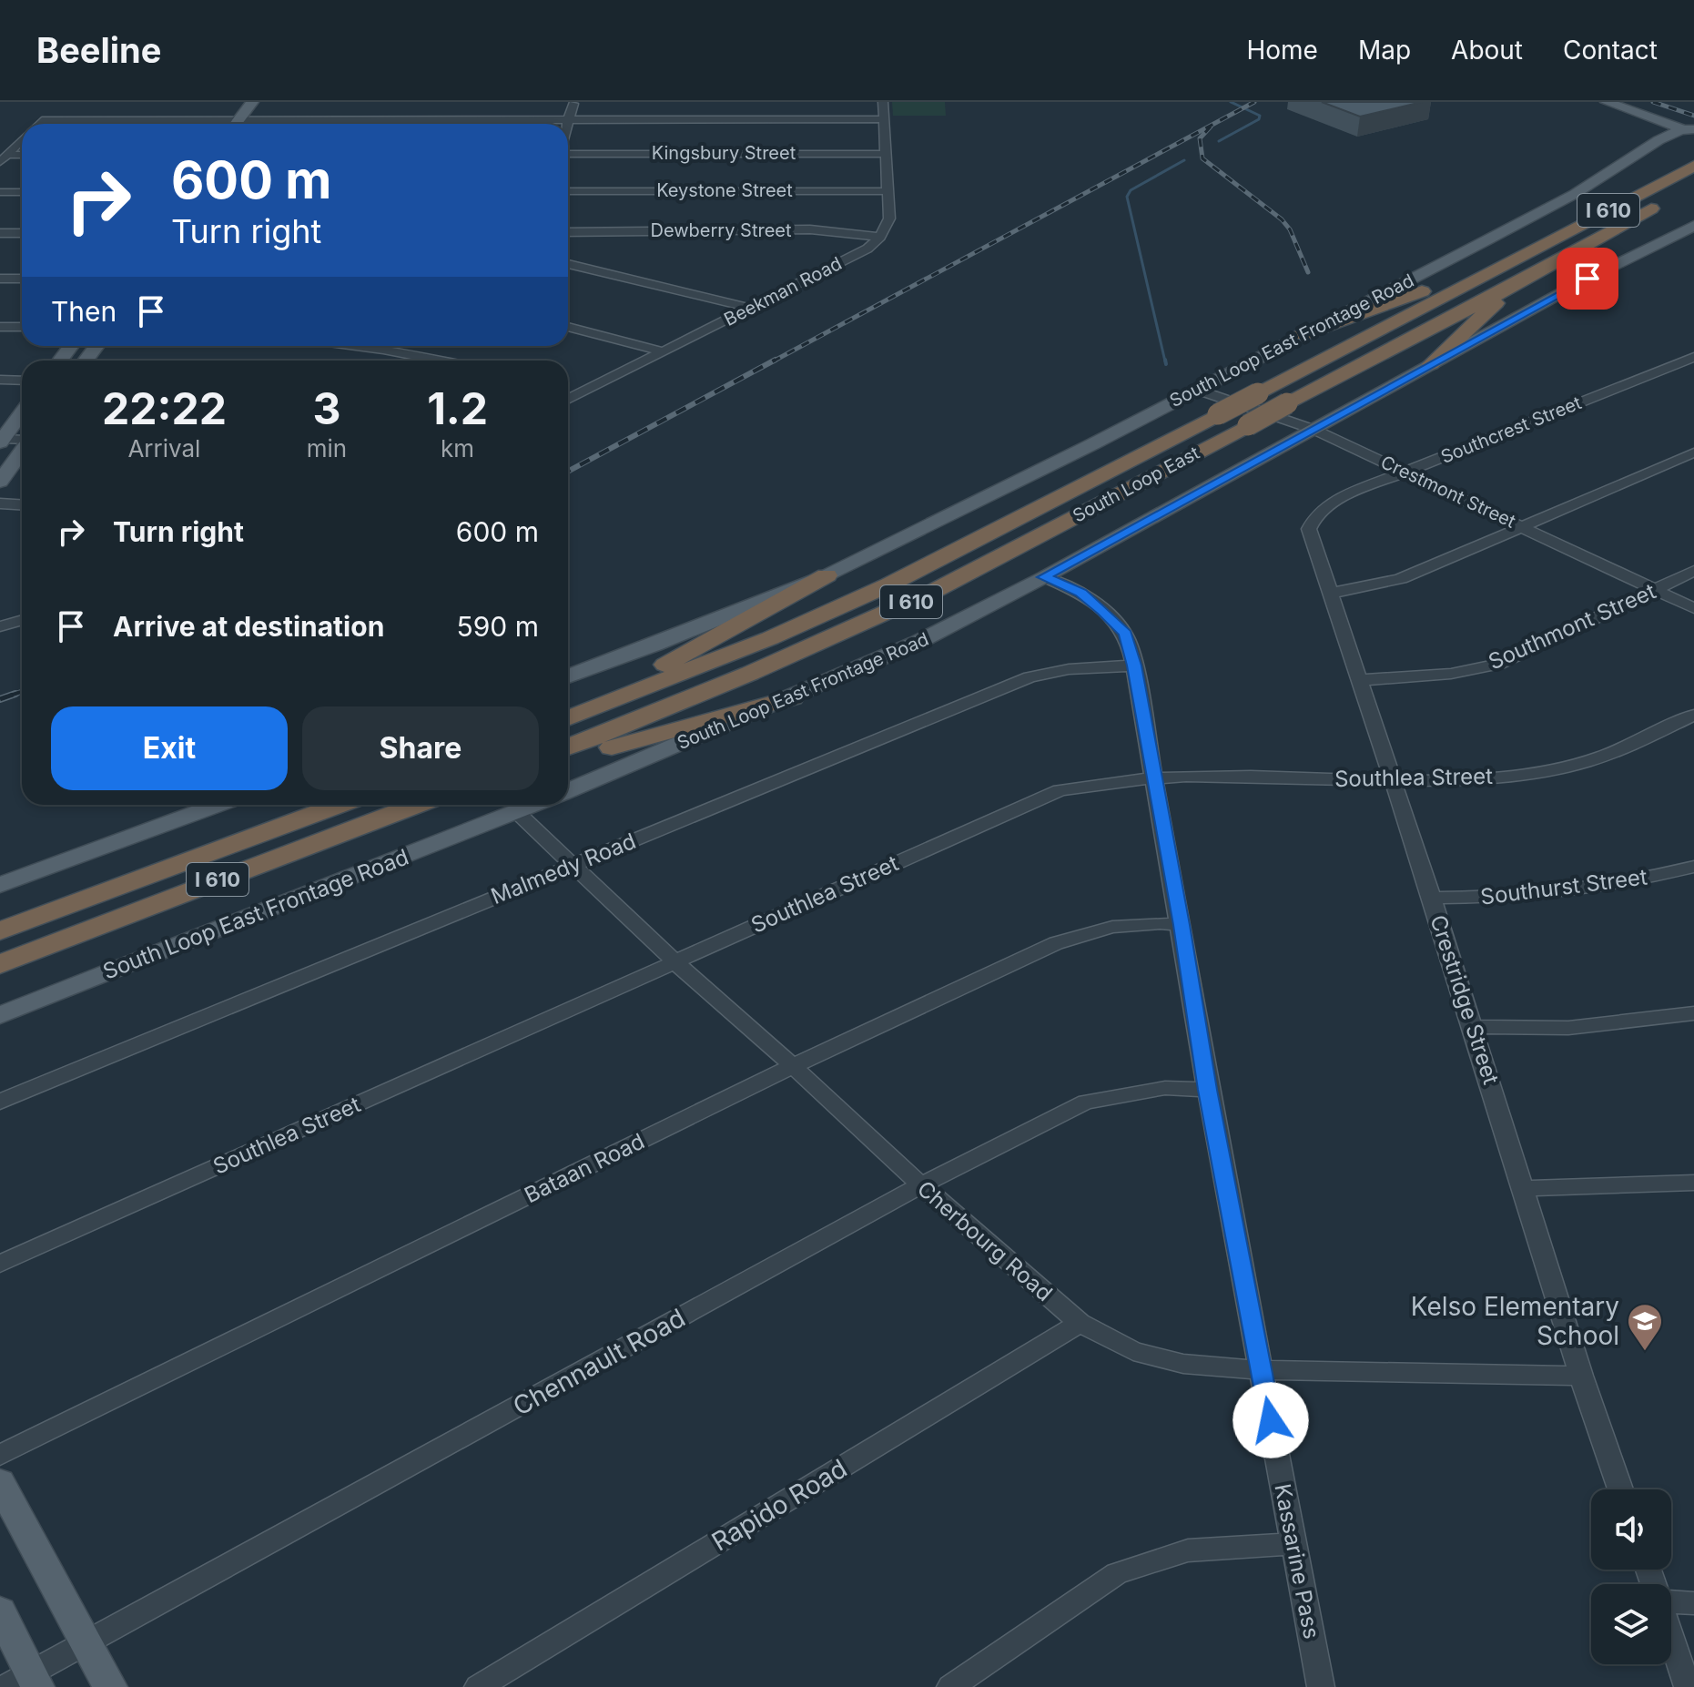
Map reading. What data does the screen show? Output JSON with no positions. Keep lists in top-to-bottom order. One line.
{"streets":{"highway":["I 610","South Loop East"],"main road":["South Loop East Frontage Road"],"street":["Kingsbury Street","Keystone Street","Dewberry Street","Beekman Road","Southcrest Street","Crestmont Street","Southmont Street","Southlea Street","Malmedy Road","Southurst Street","Crestridge Street","Bataan Road","Cherbourg Road","Chennault Road","Rapido Road","Kassarine Pass"]},"crossings":[["Dewberry Street","Beekman Road"],["South Loop East Frontage Road","Crestmont Street"],["South Loop East Frontage Road","Cherbourg Road"],["South Loop East Frontage Road","Kassarine Pass"],["Southcrest Street","Crestmont Street"],["Southcrest Street","Crestridge Street"],["Crestmont Street","Southmont Street"],["Southmont Street","Crestridge Street"],["Southlea Street","Crestridge Street"],["Southlea Street","Cherbourg Road"],["Southlea Street","Kassarine Pass"],["Malmedy Road","Cherbourg Road"],["Malmedy Road","Kassarine Pass"],["Southurst Street","Crestridge Street"],["Crestridge Street","Cherbourg Road"],["Bataan Road","Cherbourg Road"],["Bataan Road","Kassarine Pass"],["Cherbourg Road","Chennault Road"],["Cherbourg Road","Rapido Road"],["Cherbourg Road","Kassarine Pass"],["Chennault Road","Kassarine Pass"]],"places":{"school or university":["Kelso Elementary School"]},"page":{"header":"Beeline","nav":["Home","Map","About","Contact"],"turn":["600 m","Turn right"],"then":"Then","eta":["22:22","Arrival","3","min","1.2","km"],"list":[{"name":"Turn right","value":"600 m"},{"name":"Arrive at destination","value":"590 m"}],"buttons":["Exit","Share"]}}
